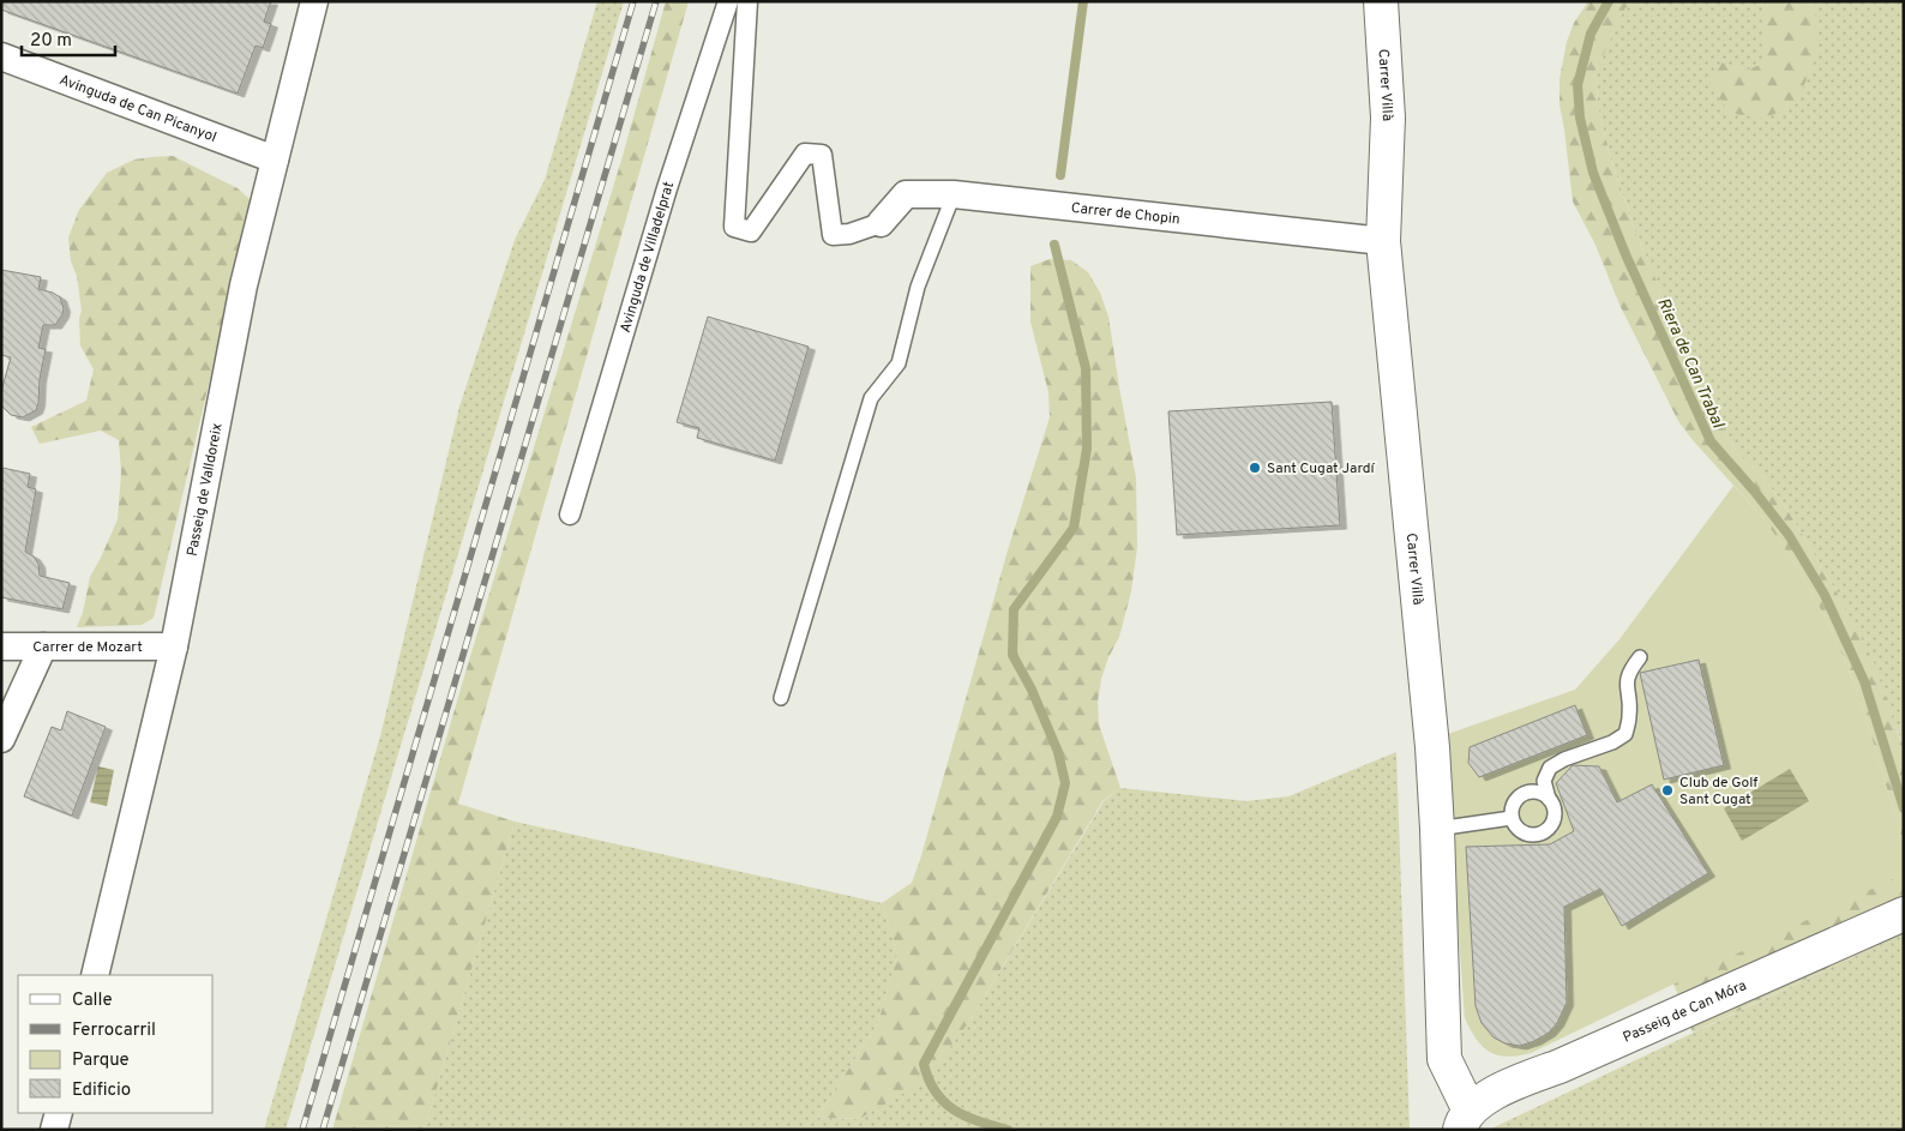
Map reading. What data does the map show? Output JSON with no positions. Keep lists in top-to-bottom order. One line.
{"streets":{"street":["Carrer Villà","Avinguda de Can Picanyol","Carrer de Chopin","Avinguda de Villadelprat","Passeig de Valldoreix","Carrer de Mozart","Passeig de Can Móra"]},"crossings":[["Carrer Villà","Carrer de Chopin"],["Carrer Villà","Passeig de Can Móra"],["Avinguda de Can Picanyol","Passeig de Valldoreix"],["Passeig de Valldoreix","Carrer de Mozart"]],"water":["Riera de Can Trabal"],"places":["Sant Cugat Jardí","Club de Golf Sant Cugat"],"legend":["Calle","Ferrocarril","Parque","Edificio"],"scale_bar":"20 m"}
